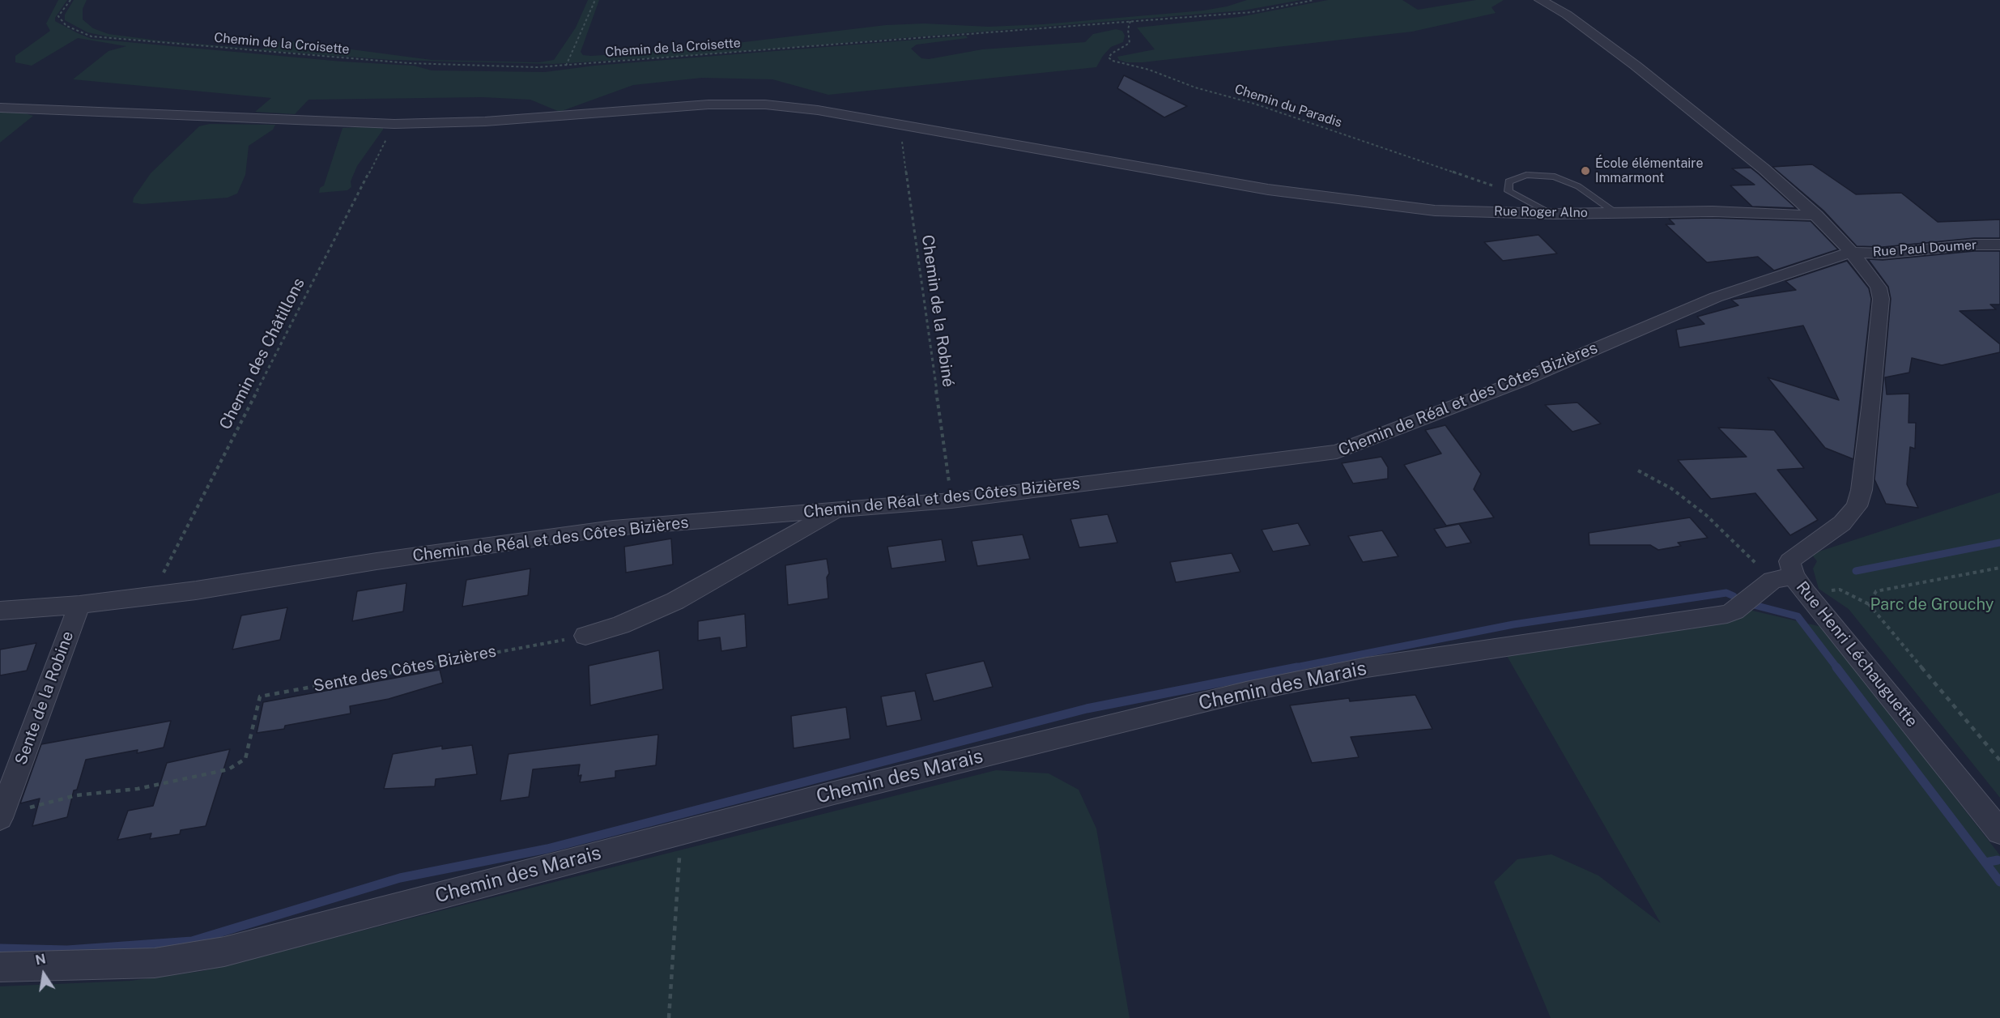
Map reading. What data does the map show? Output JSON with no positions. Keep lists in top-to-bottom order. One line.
{"streets":{"street":["Rue Roger Alno","Rue Paul Doumer","Chemin de Réal et des Côtes Bizières","Rue Henri Léchauguette","Chemin des Marais","Sente de la Robine"],"path":["Chemin de la Croisette","Chemin du Paradis","Chemin de la Robiné","Chemin des Châtillons","Sente des Côtes Bizières"]},"crossings":[["Chemin de la Croisette","Chemin du Paradis"],["Rue Roger Alno","Chemin de la Robiné"],["Rue Roger Alno","Chemin des Châtillons"],["Rue Roger Alno","Rue Henri Léchauguette"],["Rue Paul Doumer","Chemin de Réal et des Côtes Bizières"],["Rue Paul Doumer","Rue Henri Léchauguette"],["Chemin de la Robiné","Chemin de Réal et des Côtes Bizières"],["Chemin des Châtillons","Chemin de Réal et des Côtes Bizières"],["Chemin de Réal et des Côtes Bizières","Rue Henri Léchauguette"],["Chemin de Réal et des Côtes Bizières","Sente de la Robine"],["Rue Henri Léchauguette","Chemin des Marais"],["Sente des Côtes Bizières","Sente de la Robine"]],"parks":["Parc de Grouchy"],"places":["École élémentaire Immarmont"],"north":"top"}
